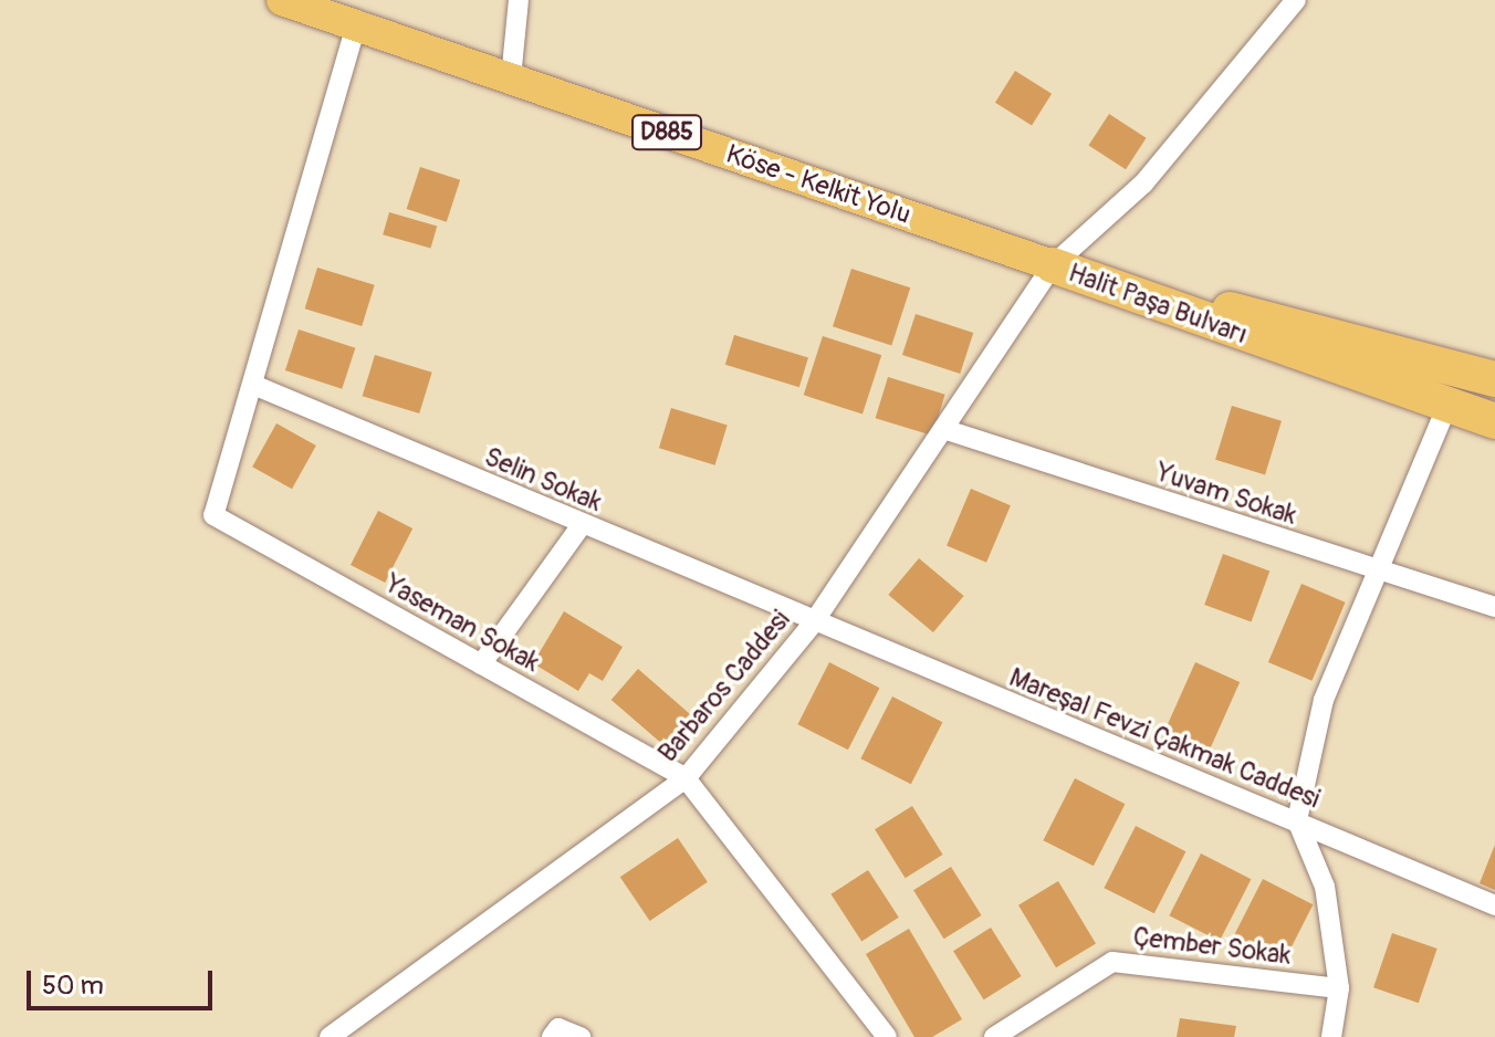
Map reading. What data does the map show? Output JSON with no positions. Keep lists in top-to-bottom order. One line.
{"streets":{"highway":["D885","Halit Paşa Bulvarı"],"main road":["Köse - Kelkit Yolu"],"street":["Selin Sokak","Yuvam Sokak","Yaseman Sokak","Barbaros Caddesi","Mareşal Fevzi Çakmak Caddesi","Çember Sokak"]},"crossings":[["Köse - Kelkit Yolu","Halit Paşa Bulvarı"],["Köse - Kelkit Yolu","Barbaros Caddesi"],["Halit Paşa Bulvarı","Barbaros Caddesi"],["Selin Sokak","Yaseman Sokak"],["Selin Sokak","Barbaros Caddesi"],["Selin Sokak","Mareşal Fevzi Çakmak Caddesi"],["Yuvam Sokak","Barbaros Caddesi"],["Yaseman Sokak","Barbaros Caddesi"],["Barbaros Caddesi","Mareşal Fevzi Çakmak Caddesi"]],"scale_bar":"50 m"}
